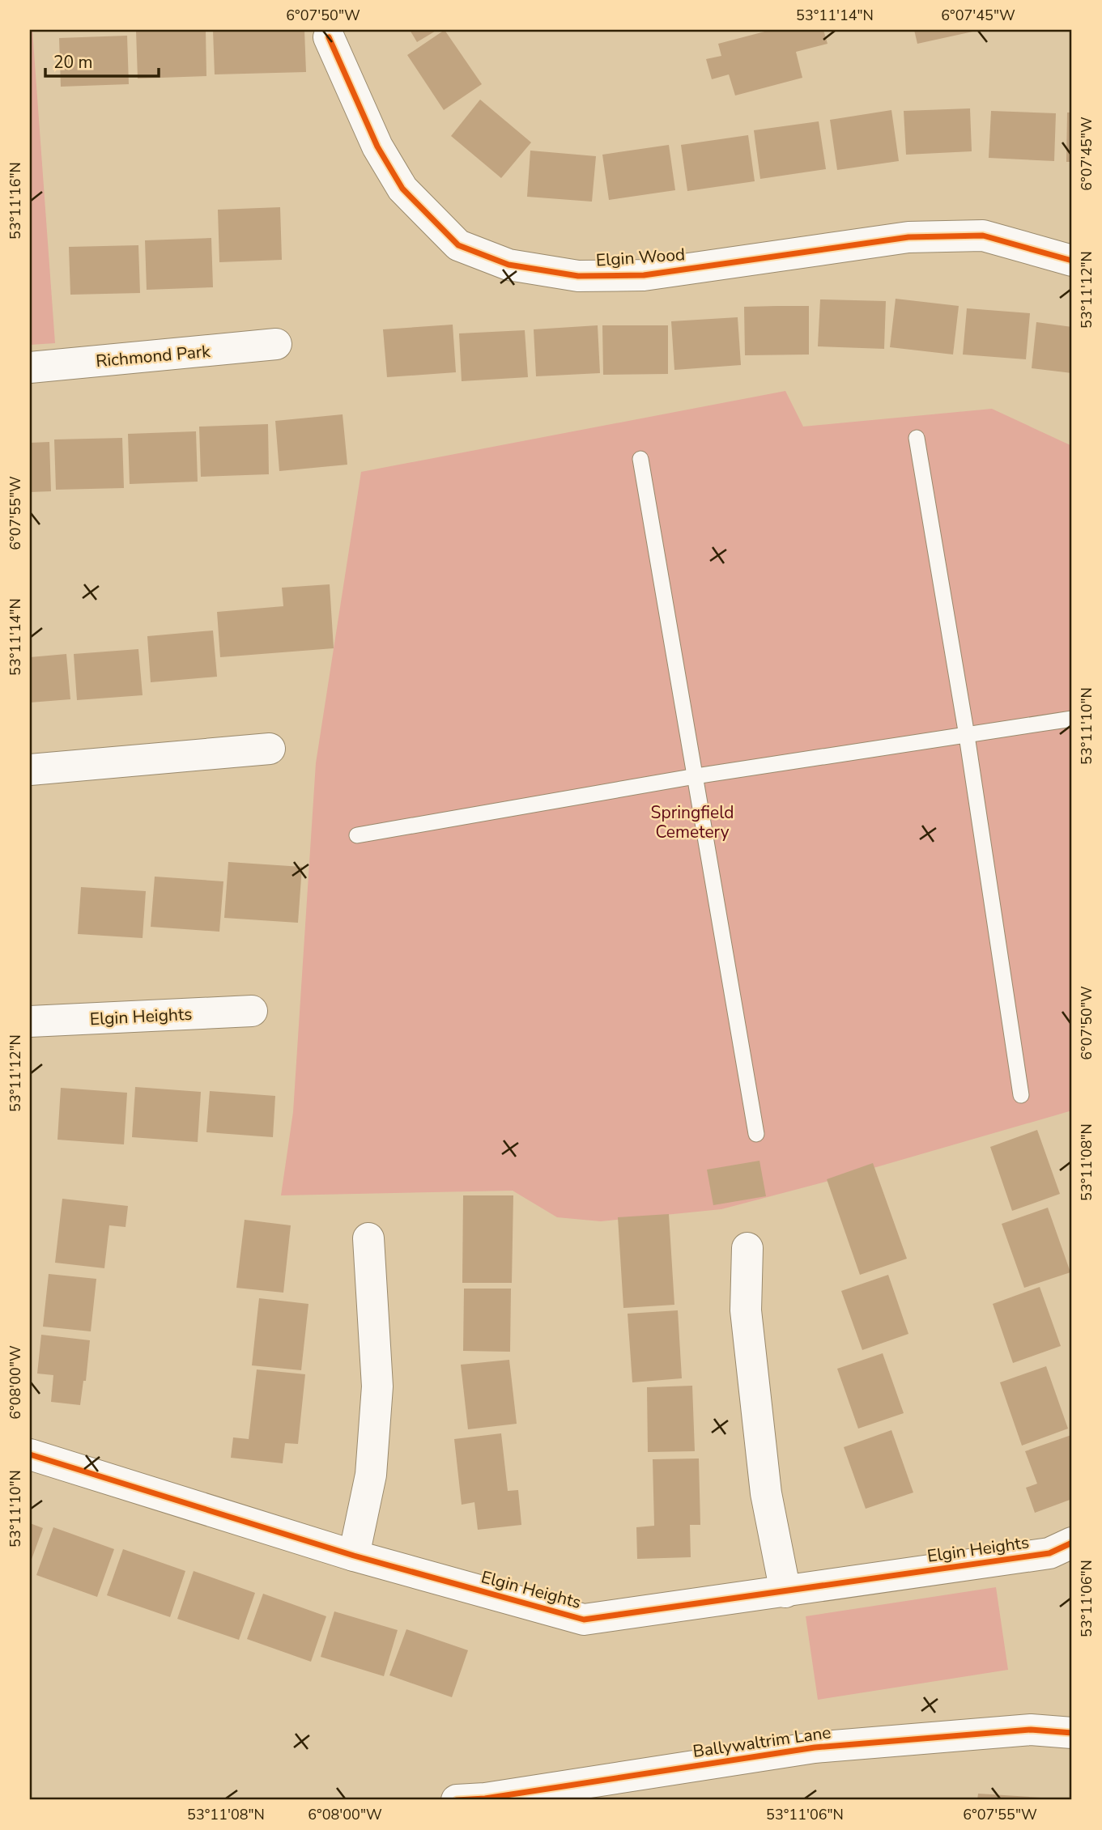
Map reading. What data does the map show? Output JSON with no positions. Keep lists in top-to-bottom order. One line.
{"streets":{"street":["Elgin Wood","Richmond Park","Elgin Heights","Ballywaltrim Lane"]},"parks":["Springfield Cemetery"],"scale_bar":"20 m","coordinates":["6°07'50\"W","53°11'14\"N","6°07'45\"W","53°11'16\"N","53°11'12\"N","6°07'55\"W","53°11'10\"N","53°11'08\"N","6°08'00\"W","53°11'06\"N"]}
